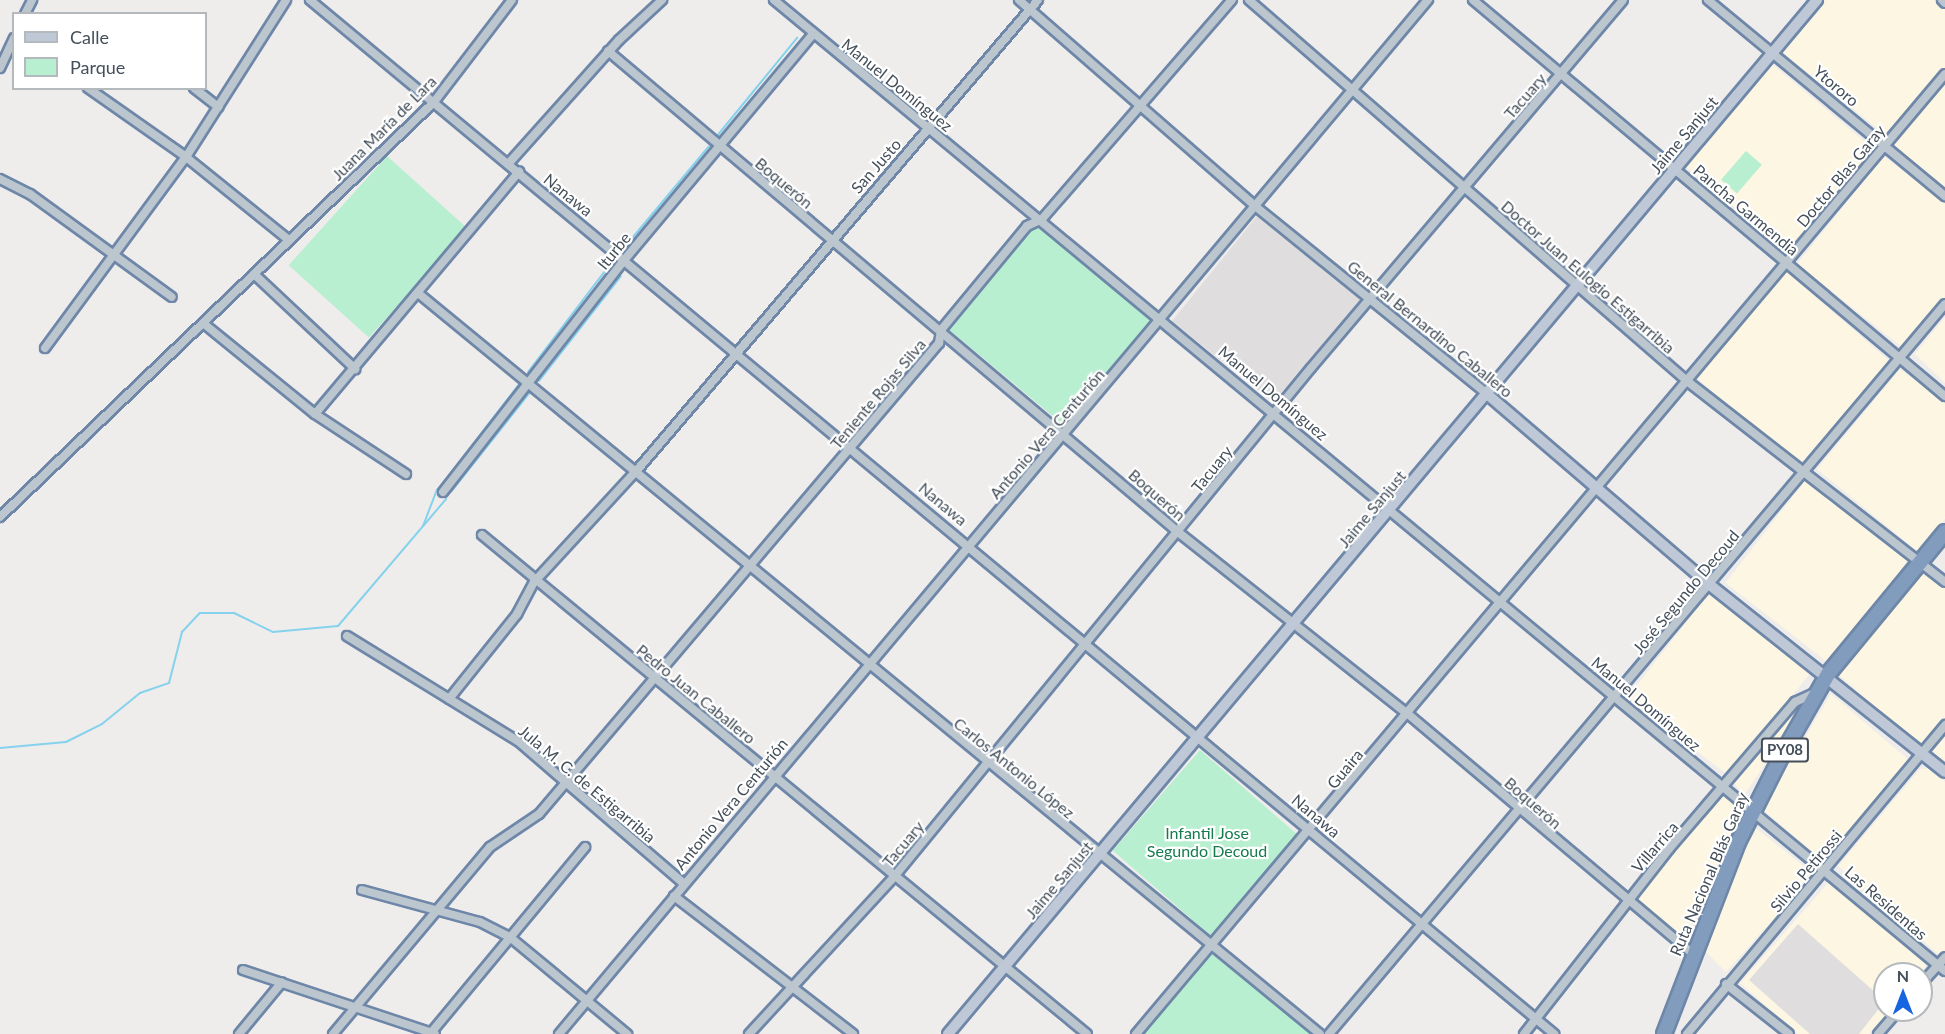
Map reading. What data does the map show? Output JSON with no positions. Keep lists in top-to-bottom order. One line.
{"streets":{"highway":["PY08","Ruta Nacional Blás Garay"],"main road":["Jaime Sanjust","General Bernardino Caballero"],"street":["Manuel Domínguez","Ytororo","Tacuary","Juana María de Lara","San Justo","Doctor Blas Garay","Boquerón","Nanawa","Pancha Garmendia","Iturbe","Doctor Juan Eulogio Estigarribia","Teniente Rojas Silva","Antonio Vera Centurión","José Segundo Decoud","Pedro Juan Caballero","Carlos Antonio López","Guaira","Jula M. C. de Estigarribia","Villarrica","Silvio Petirossi","Las Residentas"]},"crossings":[["Manuel Domínguez","Tacuary"],["Manuel Domínguez","Jaime Sanjust"],["Manuel Domínguez","San Justo"],["Manuel Domínguez","Doctor Blas Garay"],["Manuel Domínguez","Iturbe"],["Manuel Domínguez","Teniente Rojas Silva"],["Manuel Domínguez","Antonio Vera Centurión"],["Manuel Domínguez","José Segundo Decoud"],["Manuel Domínguez","Guaira"],["Manuel Domínguez","Villarrica"],["Manuel Domínguez","Ruta Nacional Blás Garay"],["Manuel Domínguez","Las Residentas"],["Ytororo","Jaime Sanjust"],["Ytororo","Doctor Blas Garay"],["Tacuary","Boquerón"],["Tacuary","Nanawa"],["Tacuary","Pancha Garmendia"],["Tacuary","Doctor Juan Eulogio Estigarribia"],["Tacuary","General Bernardino Caballero"],["Tacuary","Pedro Juan Caballero"],["Tacuary","Carlos Antonio López"],["Juana María de Lara","Nanawa"],["Jaime Sanjust","Boquerón"],["Jaime Sanjust","Nanawa"],["Jaime Sanjust","Pancha Garmendia"],["Jaime Sanjust","Doctor Juan Eulogio Estigarribia"],["Jaime Sanjust","General Bernardino Caballero"],["Jaime Sanjust","Pedro Juan Caballero"],["Jaime Sanjust","Carlos Antonio López"],["San Justo","Boquerón"],["San Justo","Nanawa"],["San Justo","General Bernardino Caballero"],["San Justo","Pedro Juan Caballero"],["San Justo","Carlos Antonio López"],["San Justo","Jula M. C. de Estigarribia"],["Doctor Blas Garay","Pancha Garmendia"],["Doctor Blas Garay","Doctor Juan Eulogio Estigarribia"],["Doctor Blas Garay","General Bernardino Caballero"],["Doctor Blas Garay","Guaira"],["Boquerón","Iturbe"],["Boquerón","Teniente Rojas Silva"],["Boquerón","Antonio Vera Centurión"],["Boquerón","José Segundo Decoud"],["Boquerón","Guaira"],["Boquerón","Villarrica"],["Boquerón","Ruta Nacional Blás Garay"],["Nanawa","Iturbe"],["Nanawa","Teniente Rojas Silva"],["Nanawa","Antonio Vera Centurión"],["Nanawa","José Segundo Decoud"],["Nanawa","Guaira"],["Nanawa","Villarrica"],["Pancha Garmendia","José Segundo Decoud"],["Iturbe","Carlos Antonio López"],["Doctor Juan Eulogio Estigarribia","Antonio Vera Centurión"],["Doctor Juan Eulogio Estigarribia","José Segundo Decoud"],["Doctor Juan Eulogio Estigarribia","Ruta Nacional Blás Garay"],["General Bernardino Caballero","Teniente Rojas Silva"],["General Bernardino Caballero","Antonio Vera Centurión"],["General Bernardino Caballero","José Segundo Decoud"],["General Bernardino Caballero","Silvio Petirossi"],["General Bernardino Caballero","Ruta Nacional Blás Garay"],["Teniente Rojas Silva","Pedro Juan Caballero"],["Teniente Rojas Silva","Carlos Antonio López"],["Teniente Rojas Silva","Jula M. C. de Estigarribia"],["Antonio Vera Centurión","Pedro Juan Caballero"],["Antonio Vera Centurión","Carlos Antonio López"],["Antonio Vera Centurión","Jula M. C. de Estigarribia"],["Carlos Antonio López","Guaira"],["Villarrica","Ruta Nacional Blás Garay"],["Silvio Petirossi","Las Residentas"],["Ruta Nacional Blás Garay","Las Residentas"]],"parks":["Infantil Jose Segundo Decoud"],"legend":["Calle","Parque"],"north":"top"}
